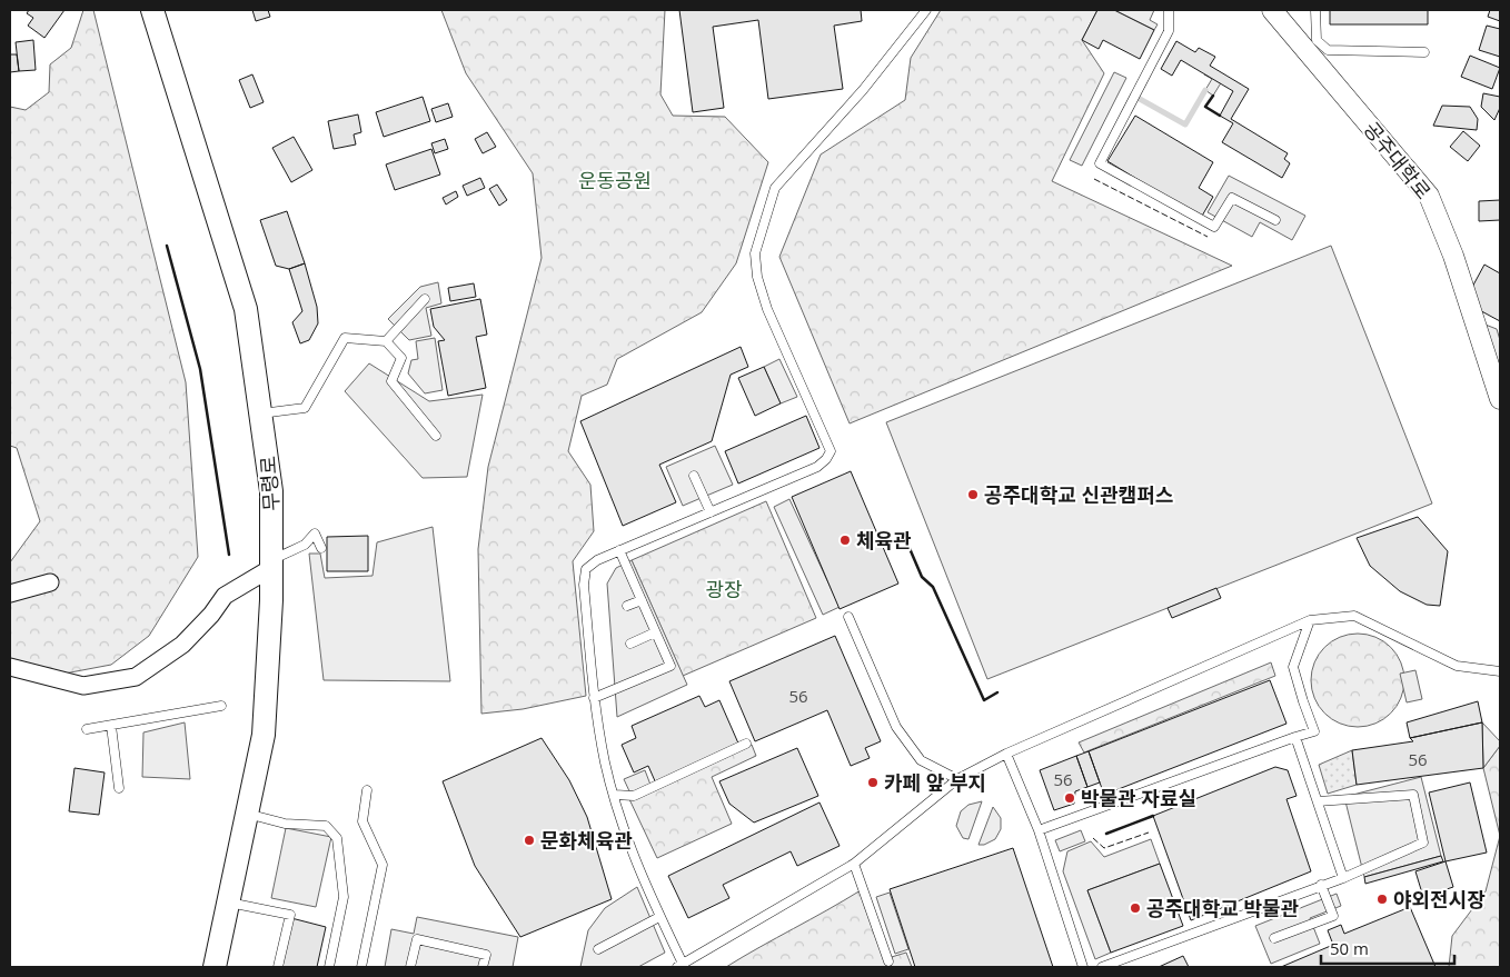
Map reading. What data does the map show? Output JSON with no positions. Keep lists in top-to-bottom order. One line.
{"streets":{"main road":["무령로"],"street":["공주대학로"]},"parks":["운동공원","광장"],"places":["공주대학교 신관캠퍼스","체육관","카페 앞 부지","박물관 자료실","문화체육관","야외전시장","공주대학교 박물관"],"house_numbers":["56","56","56"],"scale_bar":"50 m"}
